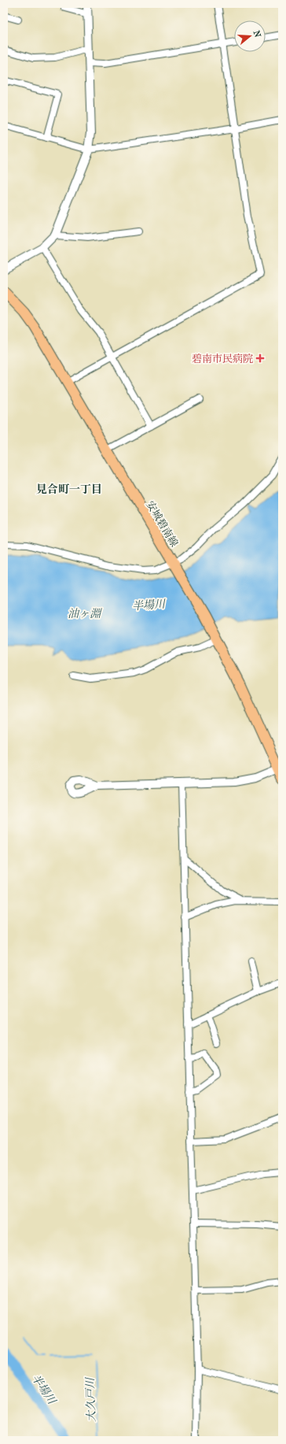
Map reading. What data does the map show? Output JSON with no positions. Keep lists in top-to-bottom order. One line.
{"streets":{"main road":["安城碧南線"]},"districts":["見合町一丁目"],"water":["半場川","油ヶ淵","大久戸川"],"places":{"health":["碧南市民病院"]},"north":"right"}
